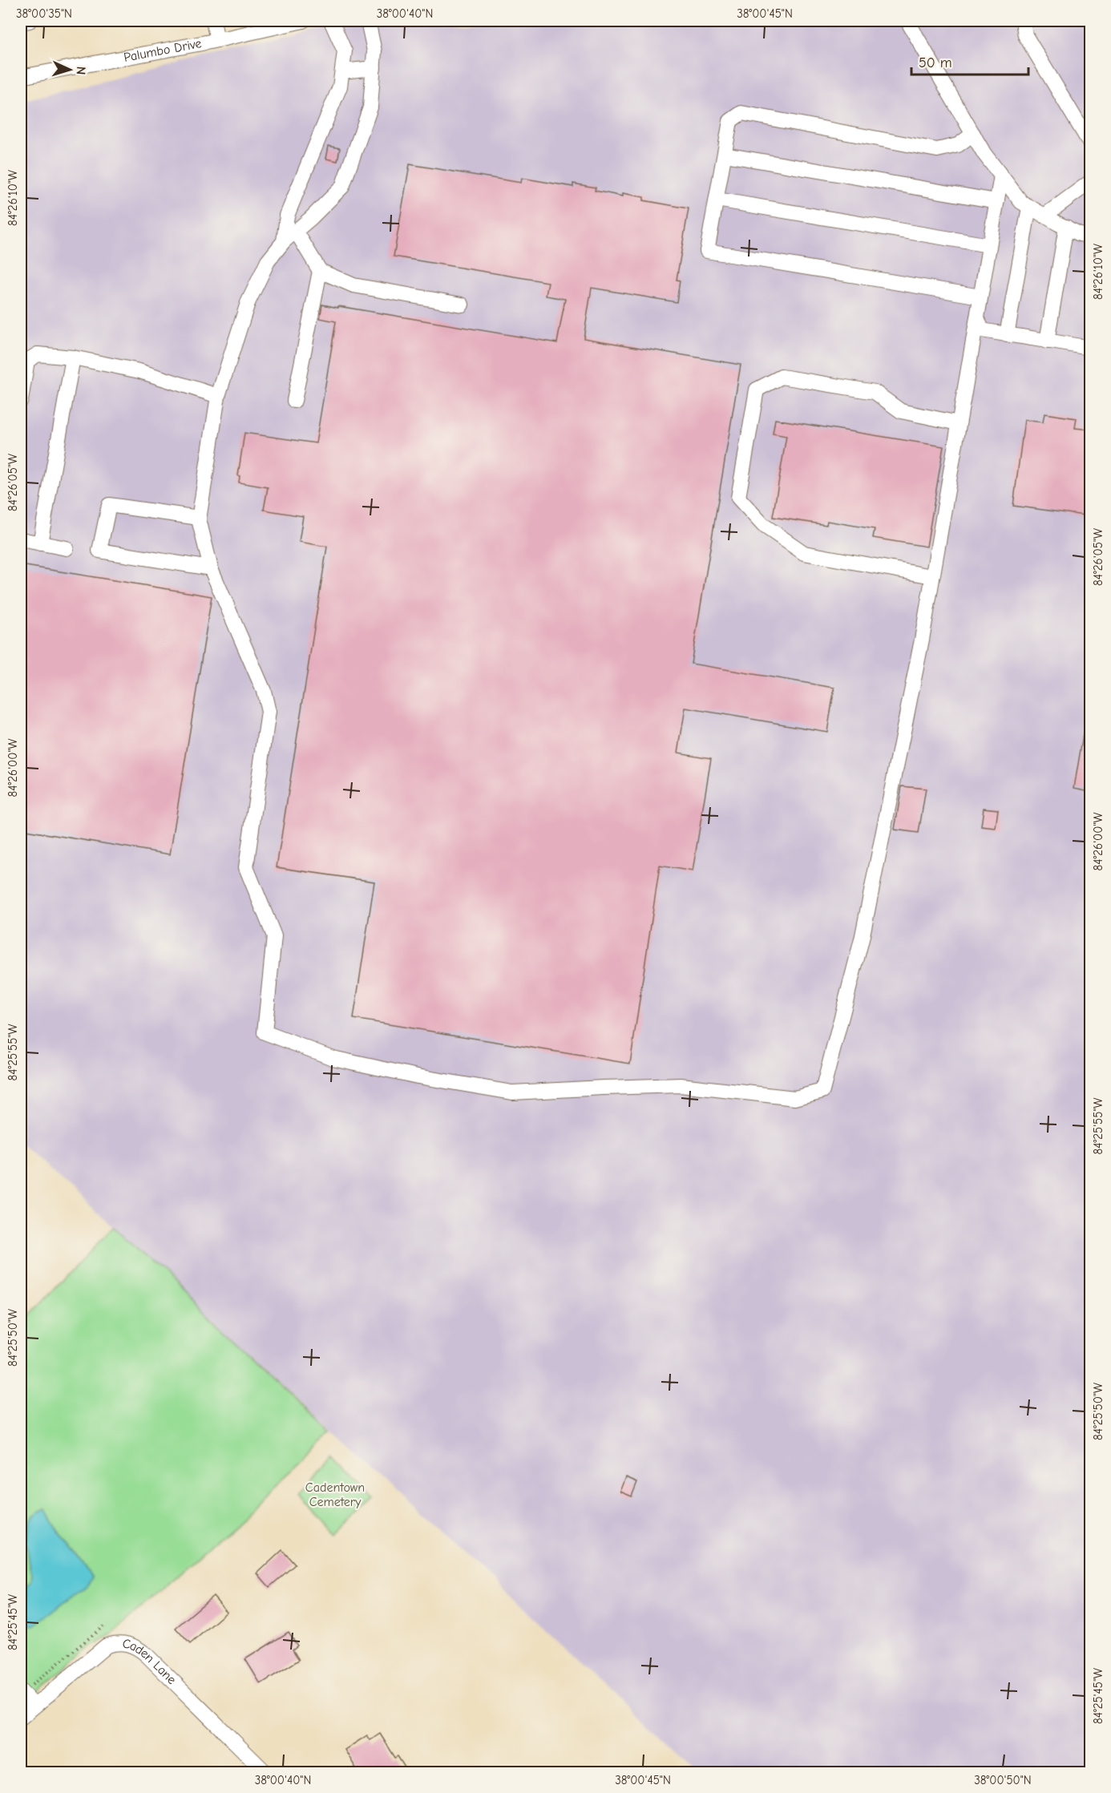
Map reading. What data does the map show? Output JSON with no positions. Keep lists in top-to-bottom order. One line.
{"streets":{"street":["Palumbo Drive","Caden Lane"]},"parks":["Cadentown Cemetery"],"scale_bar":"50 m","north":"right","coordinates":["38°00'35\"N","38°00'40\"N","38°00'45\"N","84°26'10\"W","84°26'05\"W","84°26'00\"W","84°25'55\"W","84°25'50\"W","84°25'45\"W","38°00'50\"N"]}
